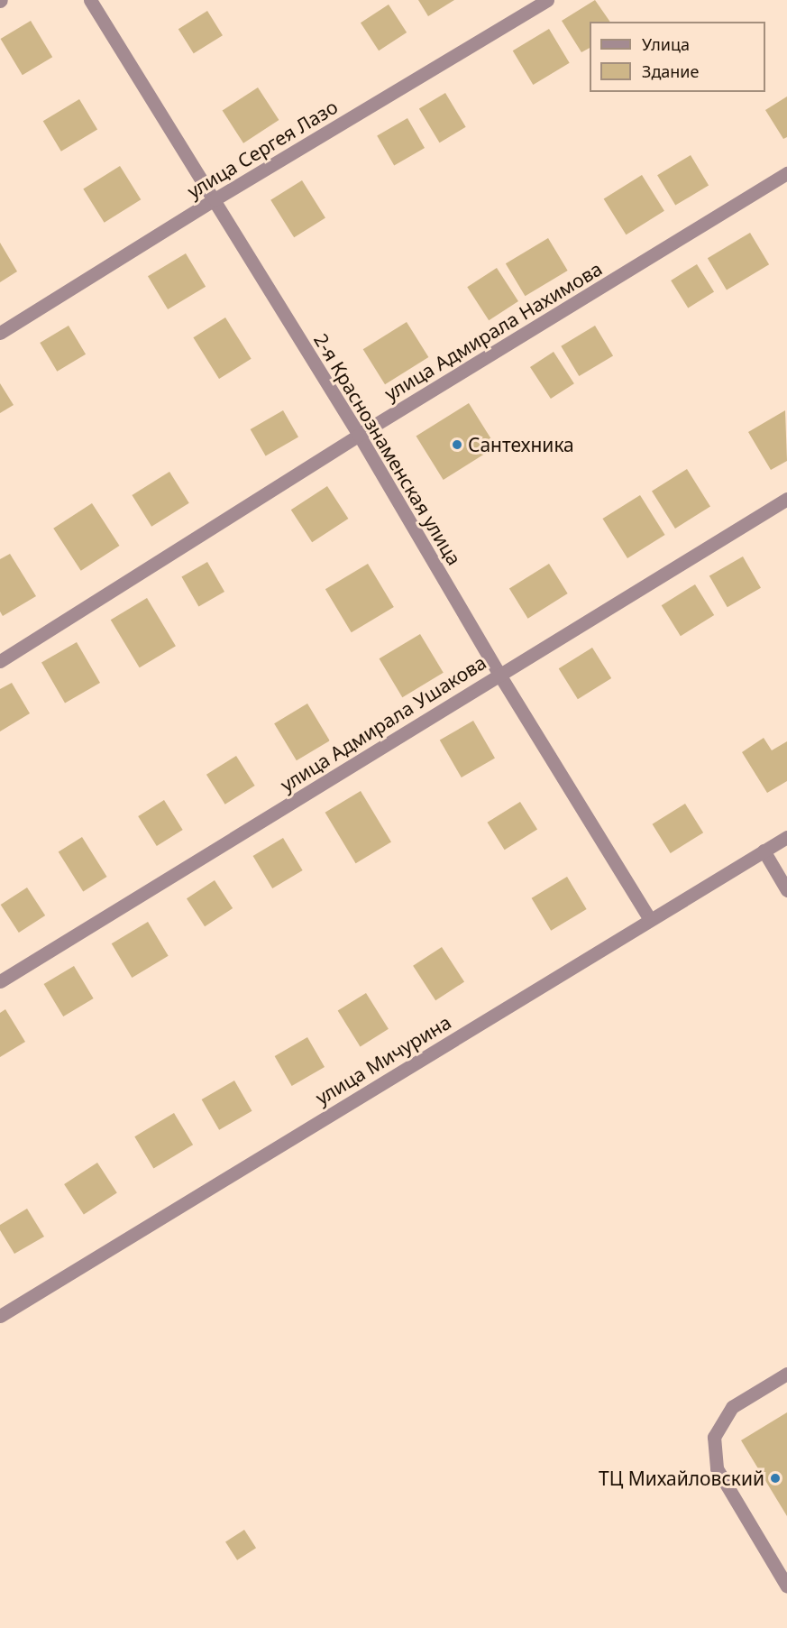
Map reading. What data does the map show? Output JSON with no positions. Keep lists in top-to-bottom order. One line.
{"streets":{"street":["улица Сергея Лазо","улица Адмирала Нахимова","2-я Краснознаменская улица","улица Адмирала Ушакова","улица Мичурина"]},"crossings":[["улица Сергея Лазо","2-я Краснознаменская улица"],["улица Адмирала Нахимова","2-я Краснознаменская улица"],["2-я Краснознаменская улица","улица Адмирала Ушакова"],["2-я Краснознаменская улица","улица Мичурина"]],"places":["Сантехника","ТЦ Михайловский"],"legend":["Улица","Здание"]}
